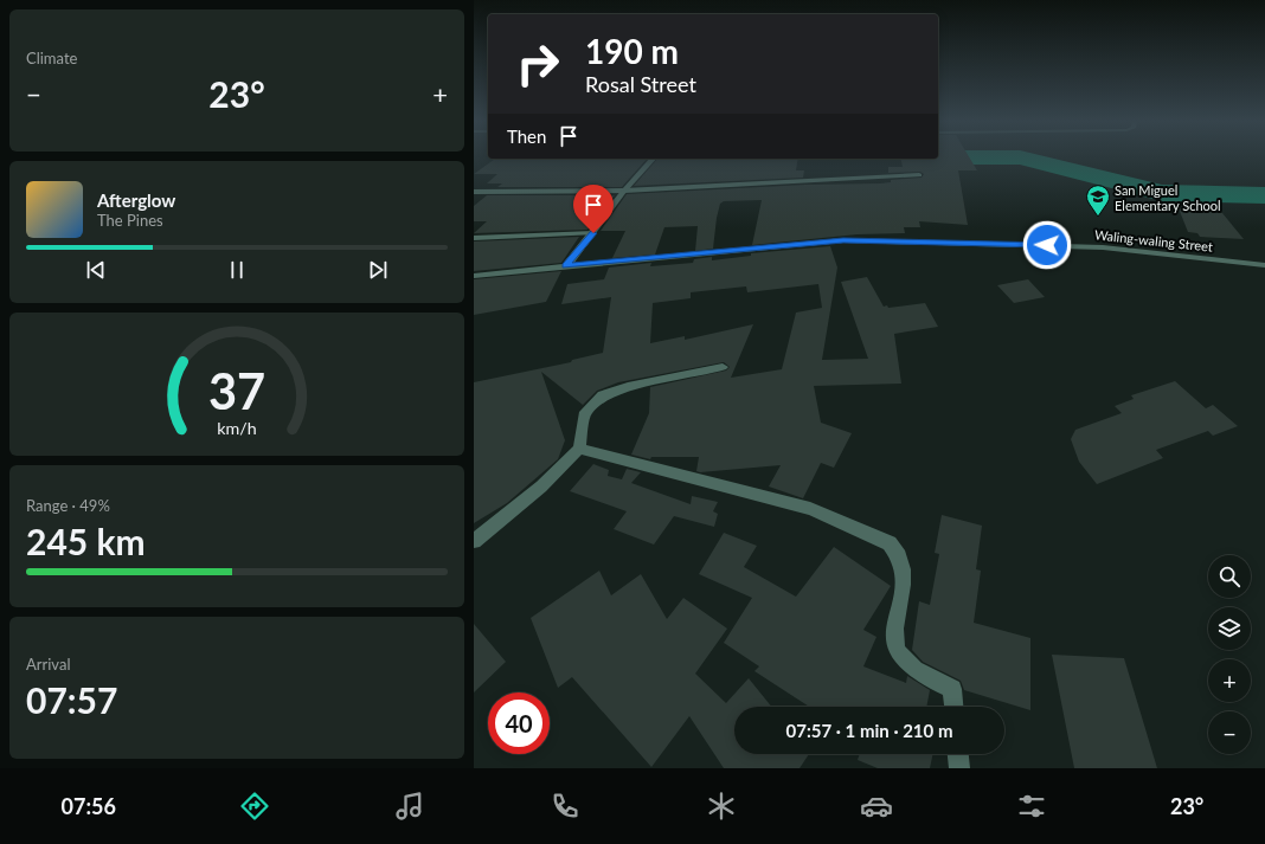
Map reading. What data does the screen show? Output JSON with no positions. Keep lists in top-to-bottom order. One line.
{"streets":{"street":["Waling-waling Street"]},"places":{"school or university":["San Miguel Elementary School"]},"page":{"tile":["Climate",["Range · 49%","245 km"],["Arrival","07:57"]],"turn":["190 m","Rosal Street"],"heat":["−","23°","+"],"then":"Then","song":["Afterglow","The Pines"],"map_buttons":["+","−"],"limit":"40","trip":"07:57 · 1 min · 210 m","tabs":["07:56","23°"],"gauge":["37","km/h"]}}
